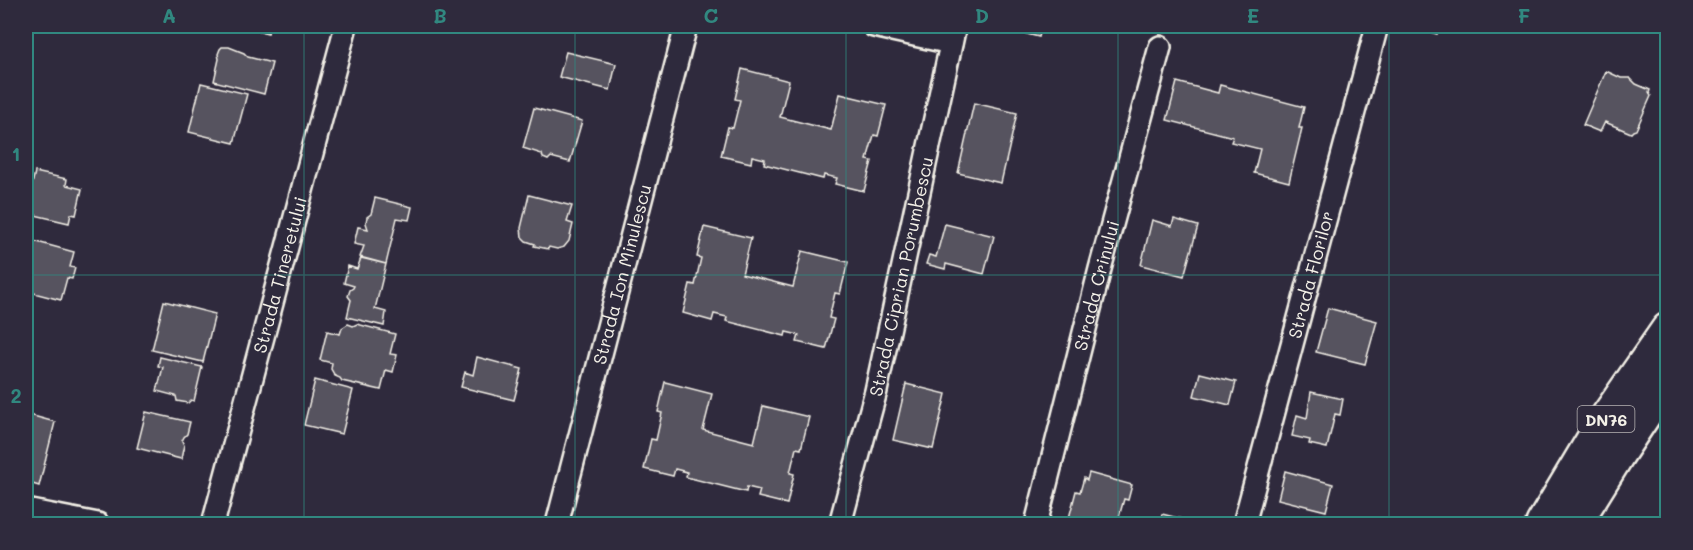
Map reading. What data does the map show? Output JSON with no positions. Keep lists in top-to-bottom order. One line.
{"streets":{"main road":["DN76"],"street":["Strada Tineretului","Strada Ion Minulescu","Strada Florilor","Strada Ciprian Porumbescu","Strada Crinului"]},"grid":{"columns":["A","B","C","D","E","F"],"rows":["1","2"]}}
